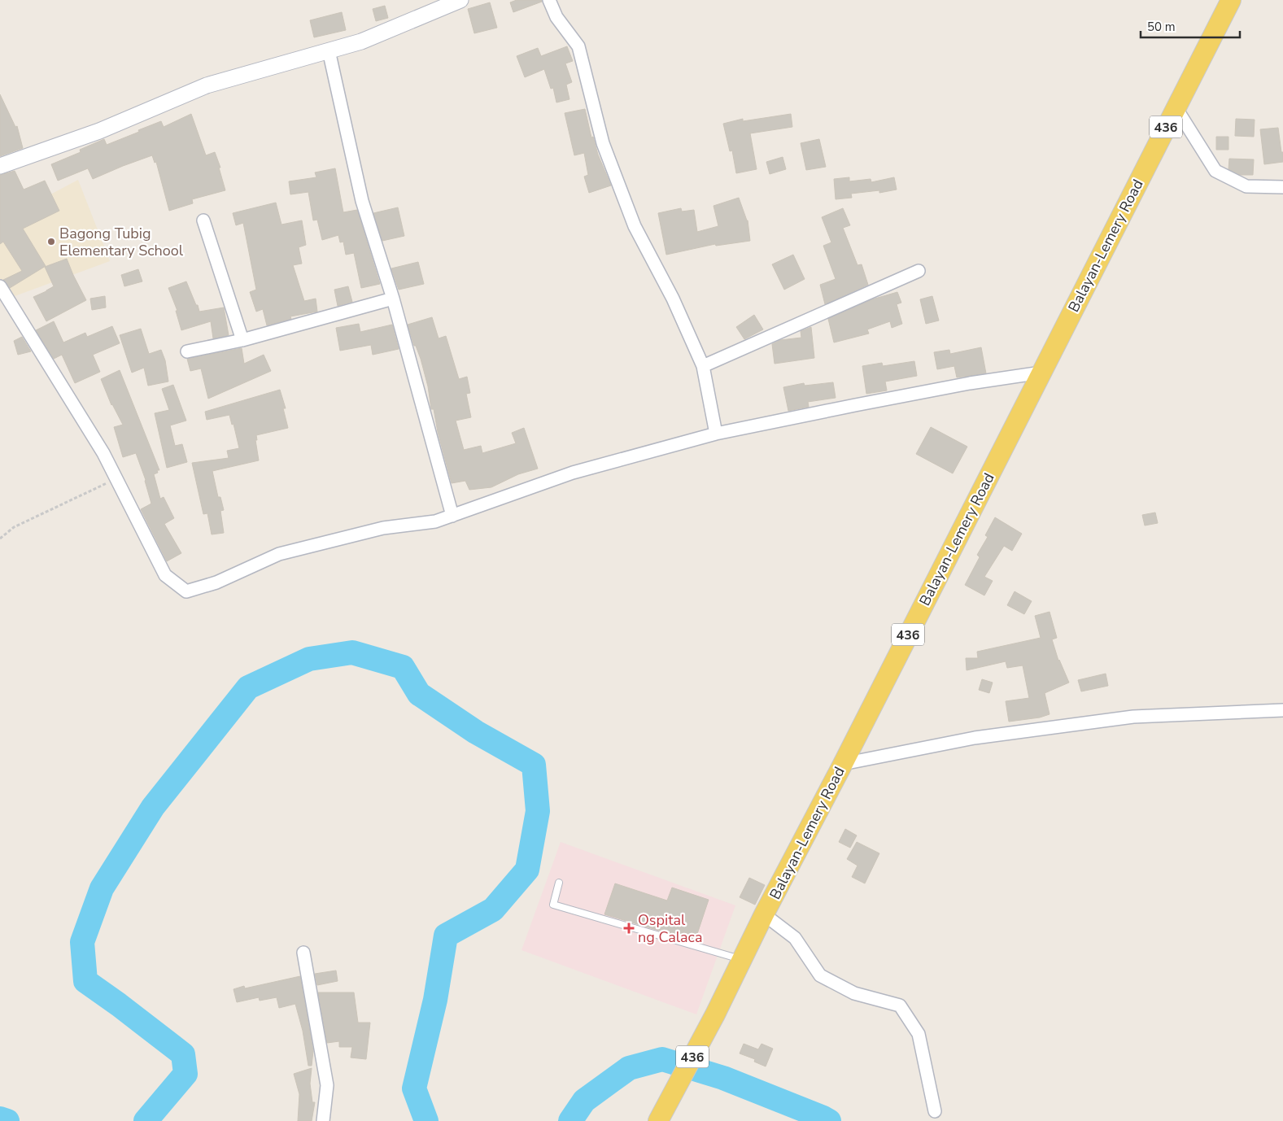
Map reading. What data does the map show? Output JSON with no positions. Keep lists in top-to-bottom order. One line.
{"streets":{"main road":["436","Balayan-Lemery Road"]},"places":{"other":["Bagong Tubig Elementary School"],"health":["Ospital ng Calaca"]},"scale_bar":"50 m"}
